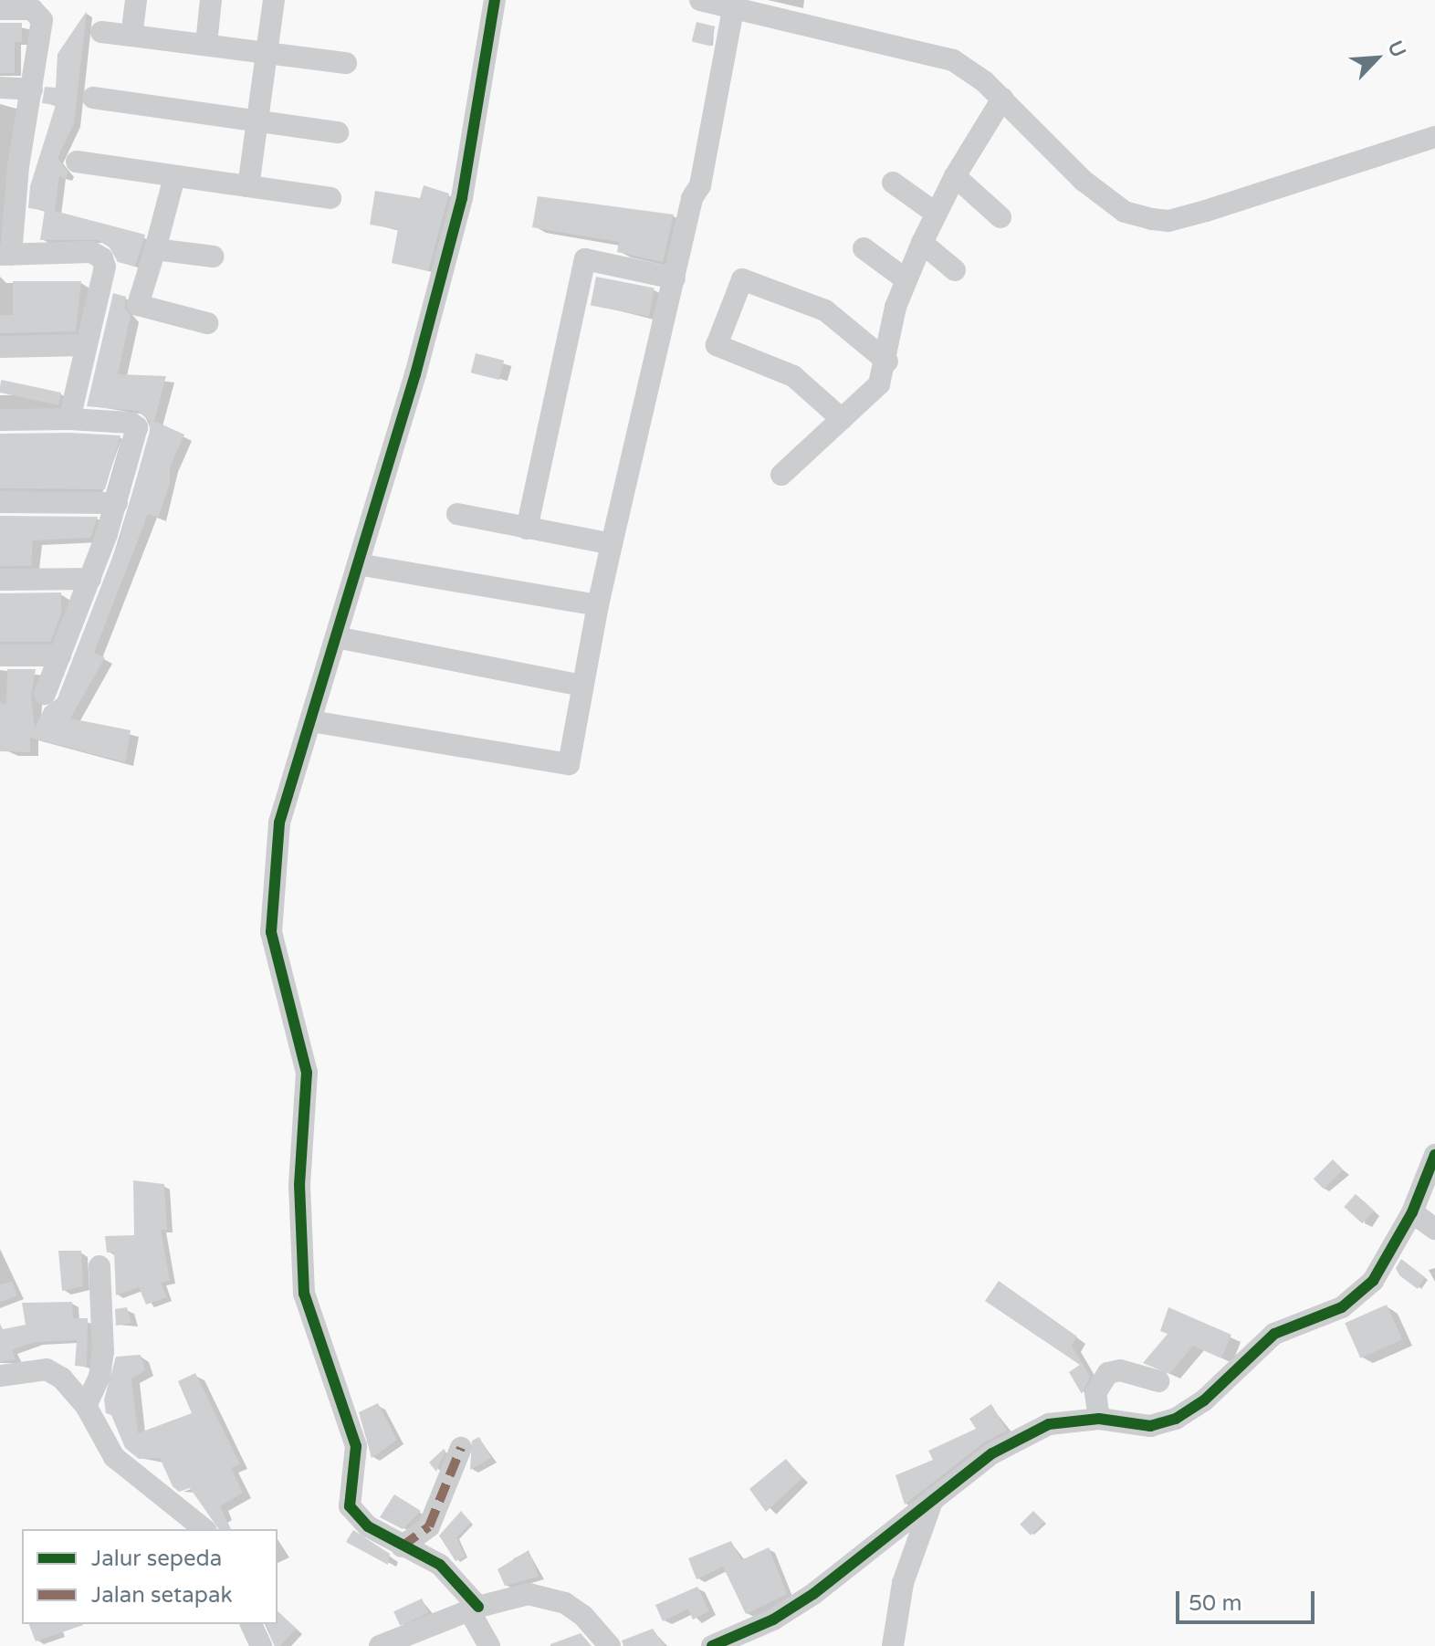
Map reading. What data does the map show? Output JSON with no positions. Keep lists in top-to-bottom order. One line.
{"legend":["Jalur sepeda","Jalan setapak"],"scale_bar":"50 m","north":"top right"}
